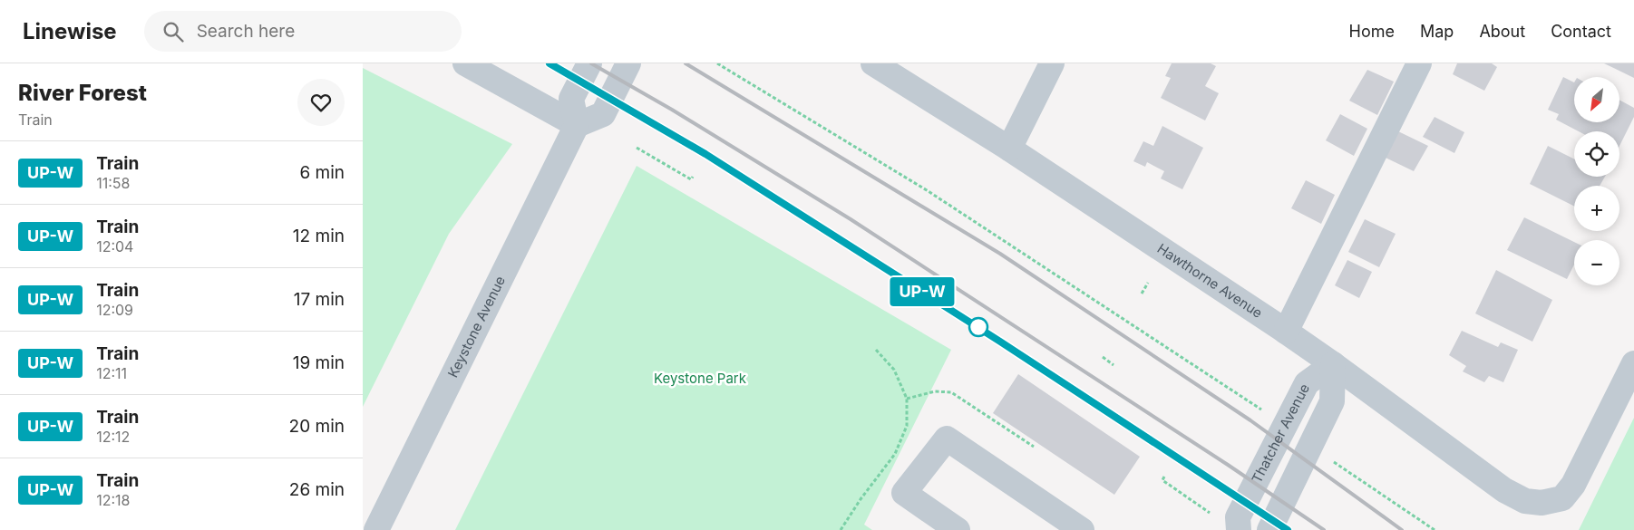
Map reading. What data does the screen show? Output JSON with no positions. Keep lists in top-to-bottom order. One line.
{"streets":{"street":["Hawthorne Avenue","Keystone Avenue","Thatcher Avenue"]},"crossings":[["Hawthorne Avenue","Thatcher Avenue"]],"parks":["Keystone Park"],"north":"bottom left","page":{"header":"Linewise","search":"Search here","nav":["Home","Map","About","Contact"],"heading":["River Forest","Train"],"on_map":"UP-W","map_buttons":["+","−"],"list":[{"mark":"UP-W","name":"Train","note":"11:58","value":"6 min"},{"mark":"UP-W","name":"Train","note":"12:04","value":"12 min"},{"mark":"UP-W","name":"Train","note":"12:09","value":"17 min"},{"mark":"UP-W","name":"Train","note":"12:11","value":"19 min"},{"mark":"UP-W","name":"Train","note":"12:12","value":"20 min"},{"mark":"UP-W","name":"Train","note":"12:18","value":"26 min"}]}}
